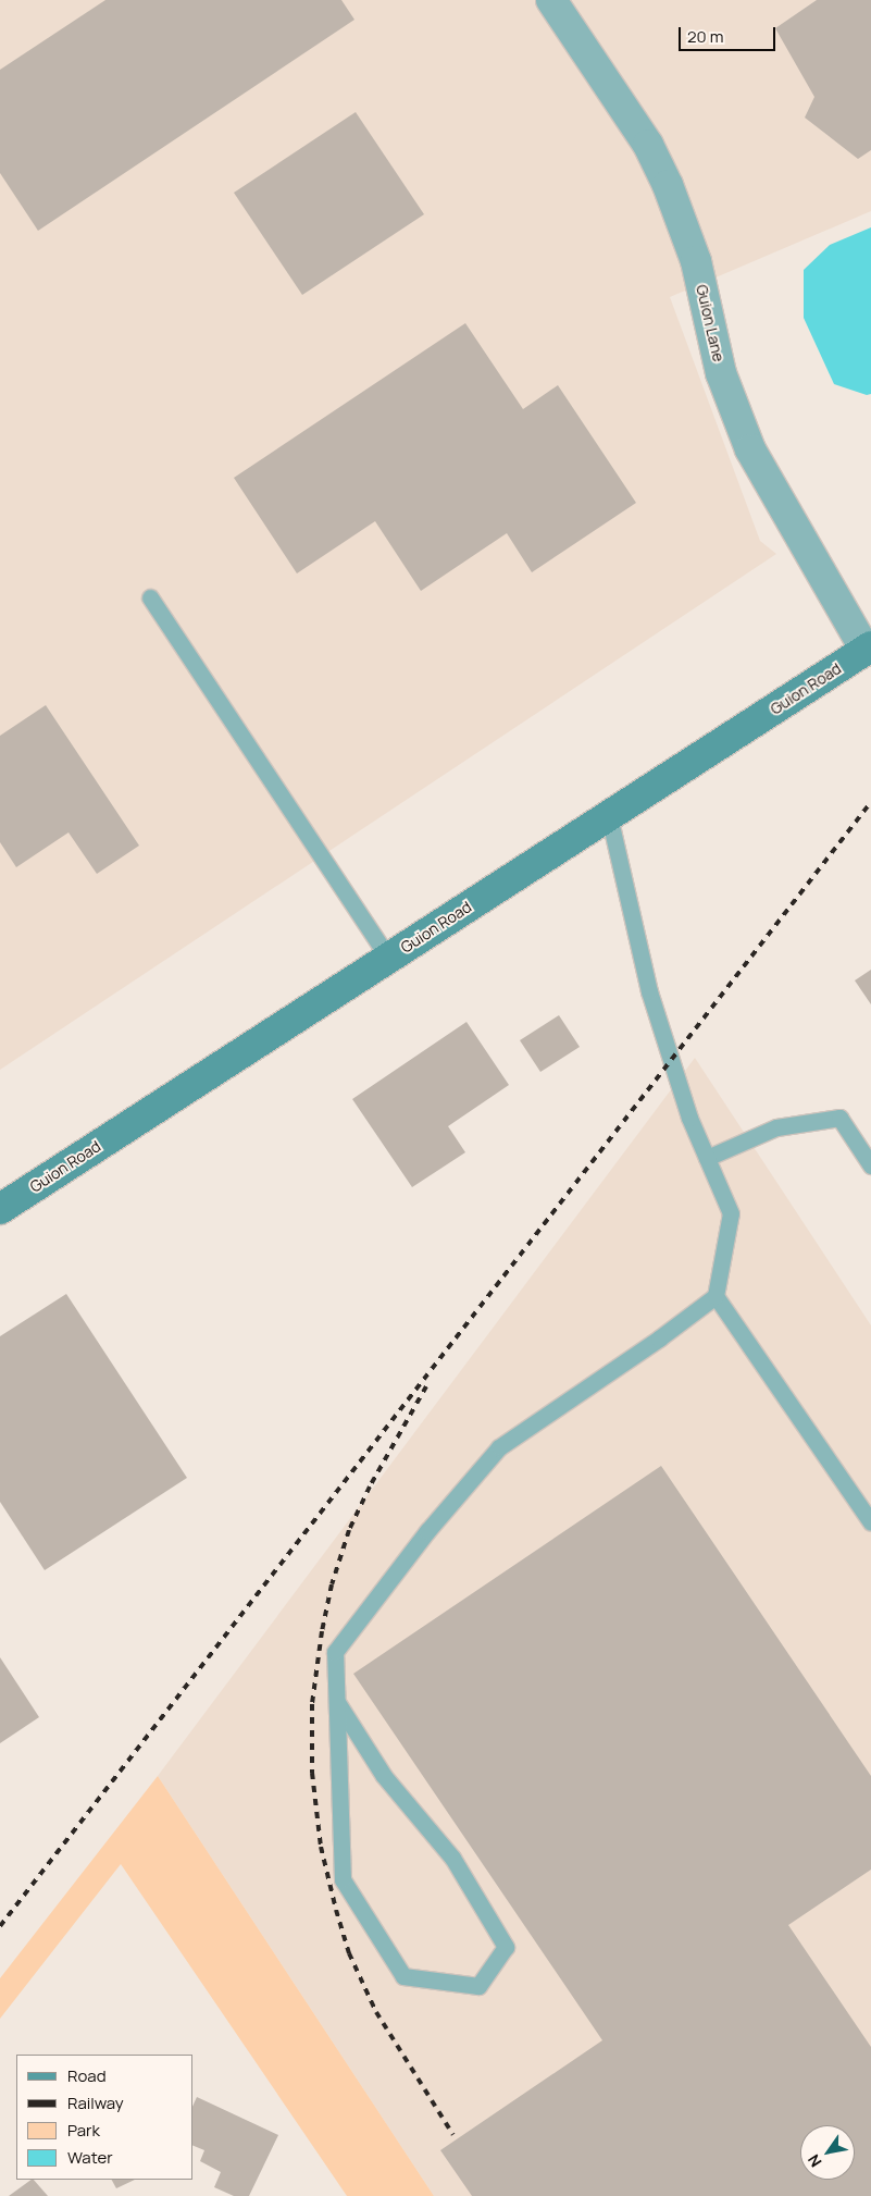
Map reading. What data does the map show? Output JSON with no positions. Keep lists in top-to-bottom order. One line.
{"streets":{"street":["Guion Lane","Guion Road"]},"crossings":[["Guion Lane","Guion Road"]],"legend":["Road","Railway","Park","Water"],"scale_bar":"20 m","north":"bottom left"}
